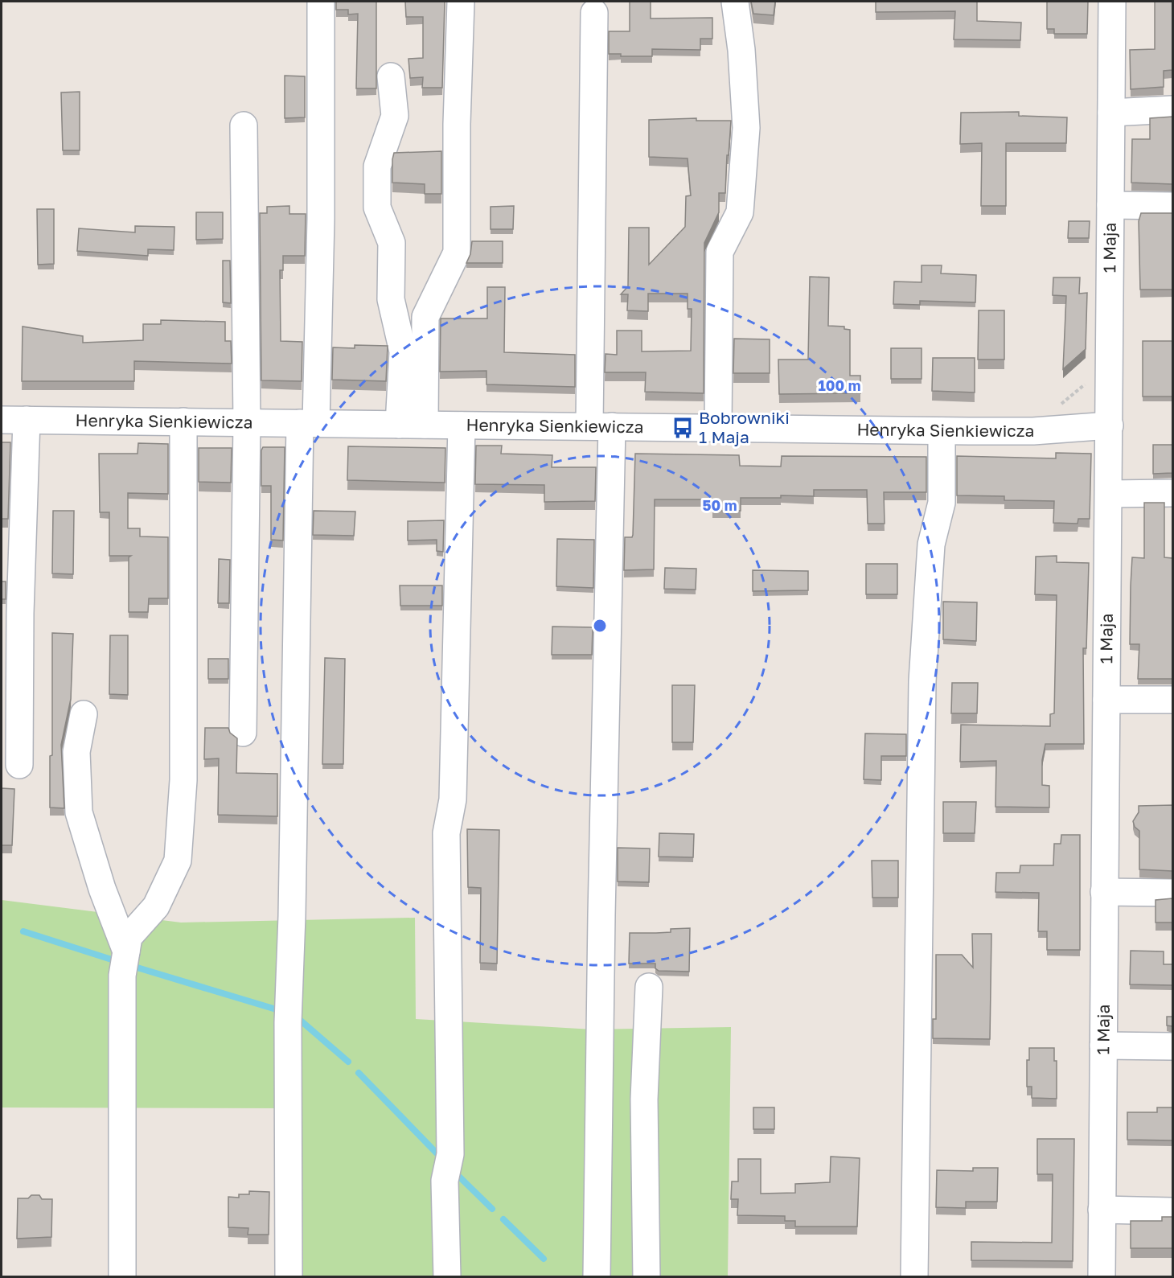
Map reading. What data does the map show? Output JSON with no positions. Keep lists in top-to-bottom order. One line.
{"streets":{"street":["1 Maja","Henryka Sienkiewicza"]},"crossings":[["1 Maja","Henryka Sienkiewicza"]],"places":{"bus stop":["Bobrowniki 1 Maja"]},"rings":["100 m","50 m"]}
